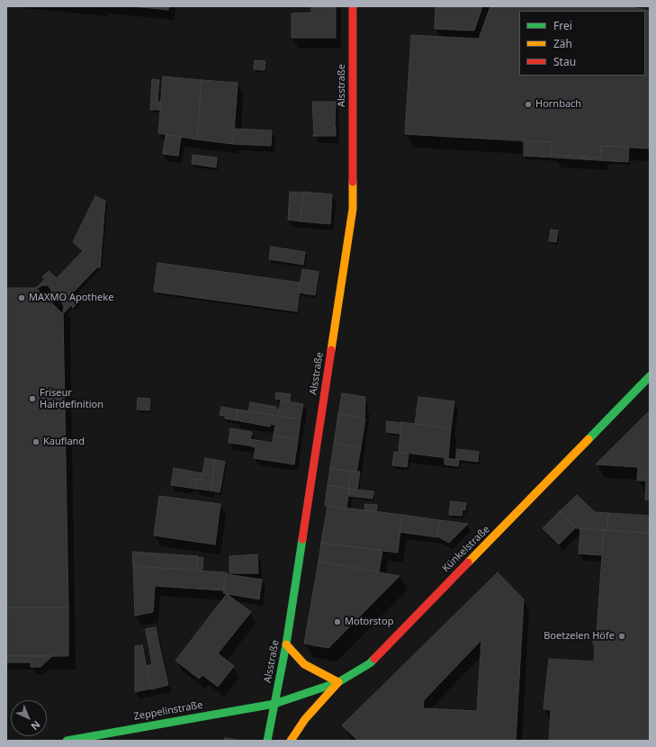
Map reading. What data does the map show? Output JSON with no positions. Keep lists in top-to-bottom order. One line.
{"streets":{"street":["Alsstraße","Künkelstraße","Zeppelinstraße"]},"crossings":[["Alsstraße","Künkelstraße"],["Alsstraße","Zeppelinstraße"],["Künkelstraße","Zeppelinstraße"]],"places":["Hornbach","MAXMO Apotheke","Friseur Hairdefinition","Kaufland","Motorstop","Boetzelen Höfe"],"legend":["Frei","Zäh","Stau"],"north":"bottom right"}
